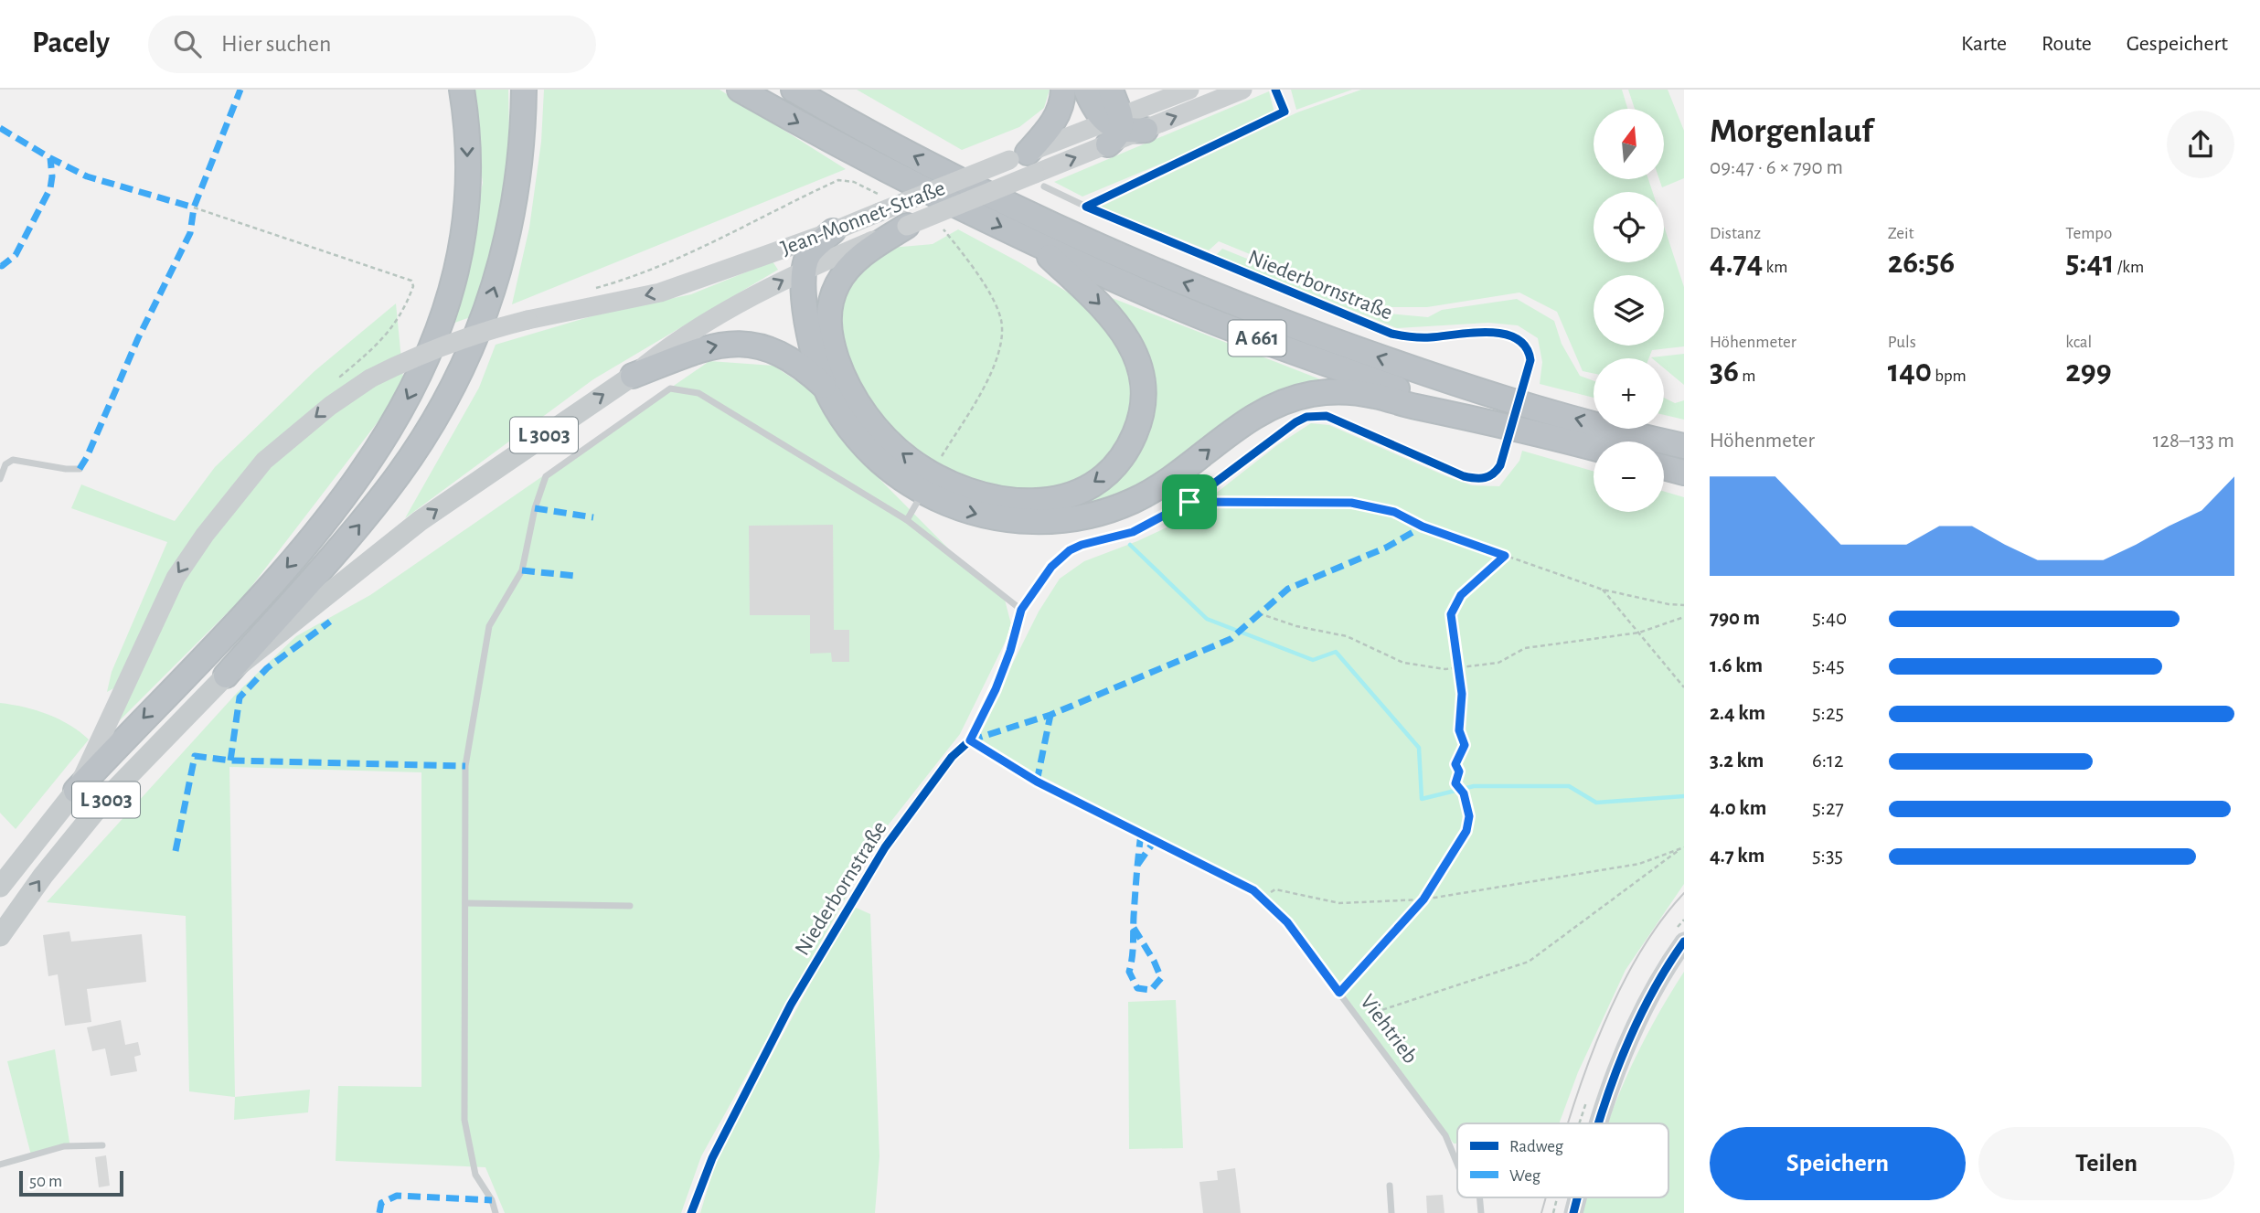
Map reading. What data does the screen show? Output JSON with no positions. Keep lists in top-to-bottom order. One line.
{"streets":{"highway":["A 661"],"main road":["Jean-Monnet-Straße","L 3003"],"lane":["Niederbornstraße","Viehtrieb"]},"crossings":[["Jean-Monnet-Straße","L 3003"],["Niederbornstraße","Viehtrieb"]],"legend":["Radweg","Weg"],"scale_bar":"50 m","north":"top","page":{"header":"Pacely","search":"Hier suchen","nav":["Karte","Route","Gespeichert"],"heading":["Morgenlauf","09:47 · 6 × 790 m"],"map_buttons":["+","−"],"stats":[["Distanz","4.74 km"],["Zeit","26:56"],["Tempo","5:41 /km"],["Höhenmeter","36 m"],["Puls","140 bpm"],["kcal","299"]],"chart":["Höhenmeter","128–133 m"],"list":[{"name":"790 m","note":"5:40"},{"name":"1.6 km","note":"5:45"},{"name":"2.4 km","note":"5:25"},{"name":"3.2 km","note":"6:12"},{"name":"4.0 km","note":"5:27"},{"name":"4.7 km","note":"5:35"}],"buttons":["Speichern","Teilen"],"scale":"50 m"}}
